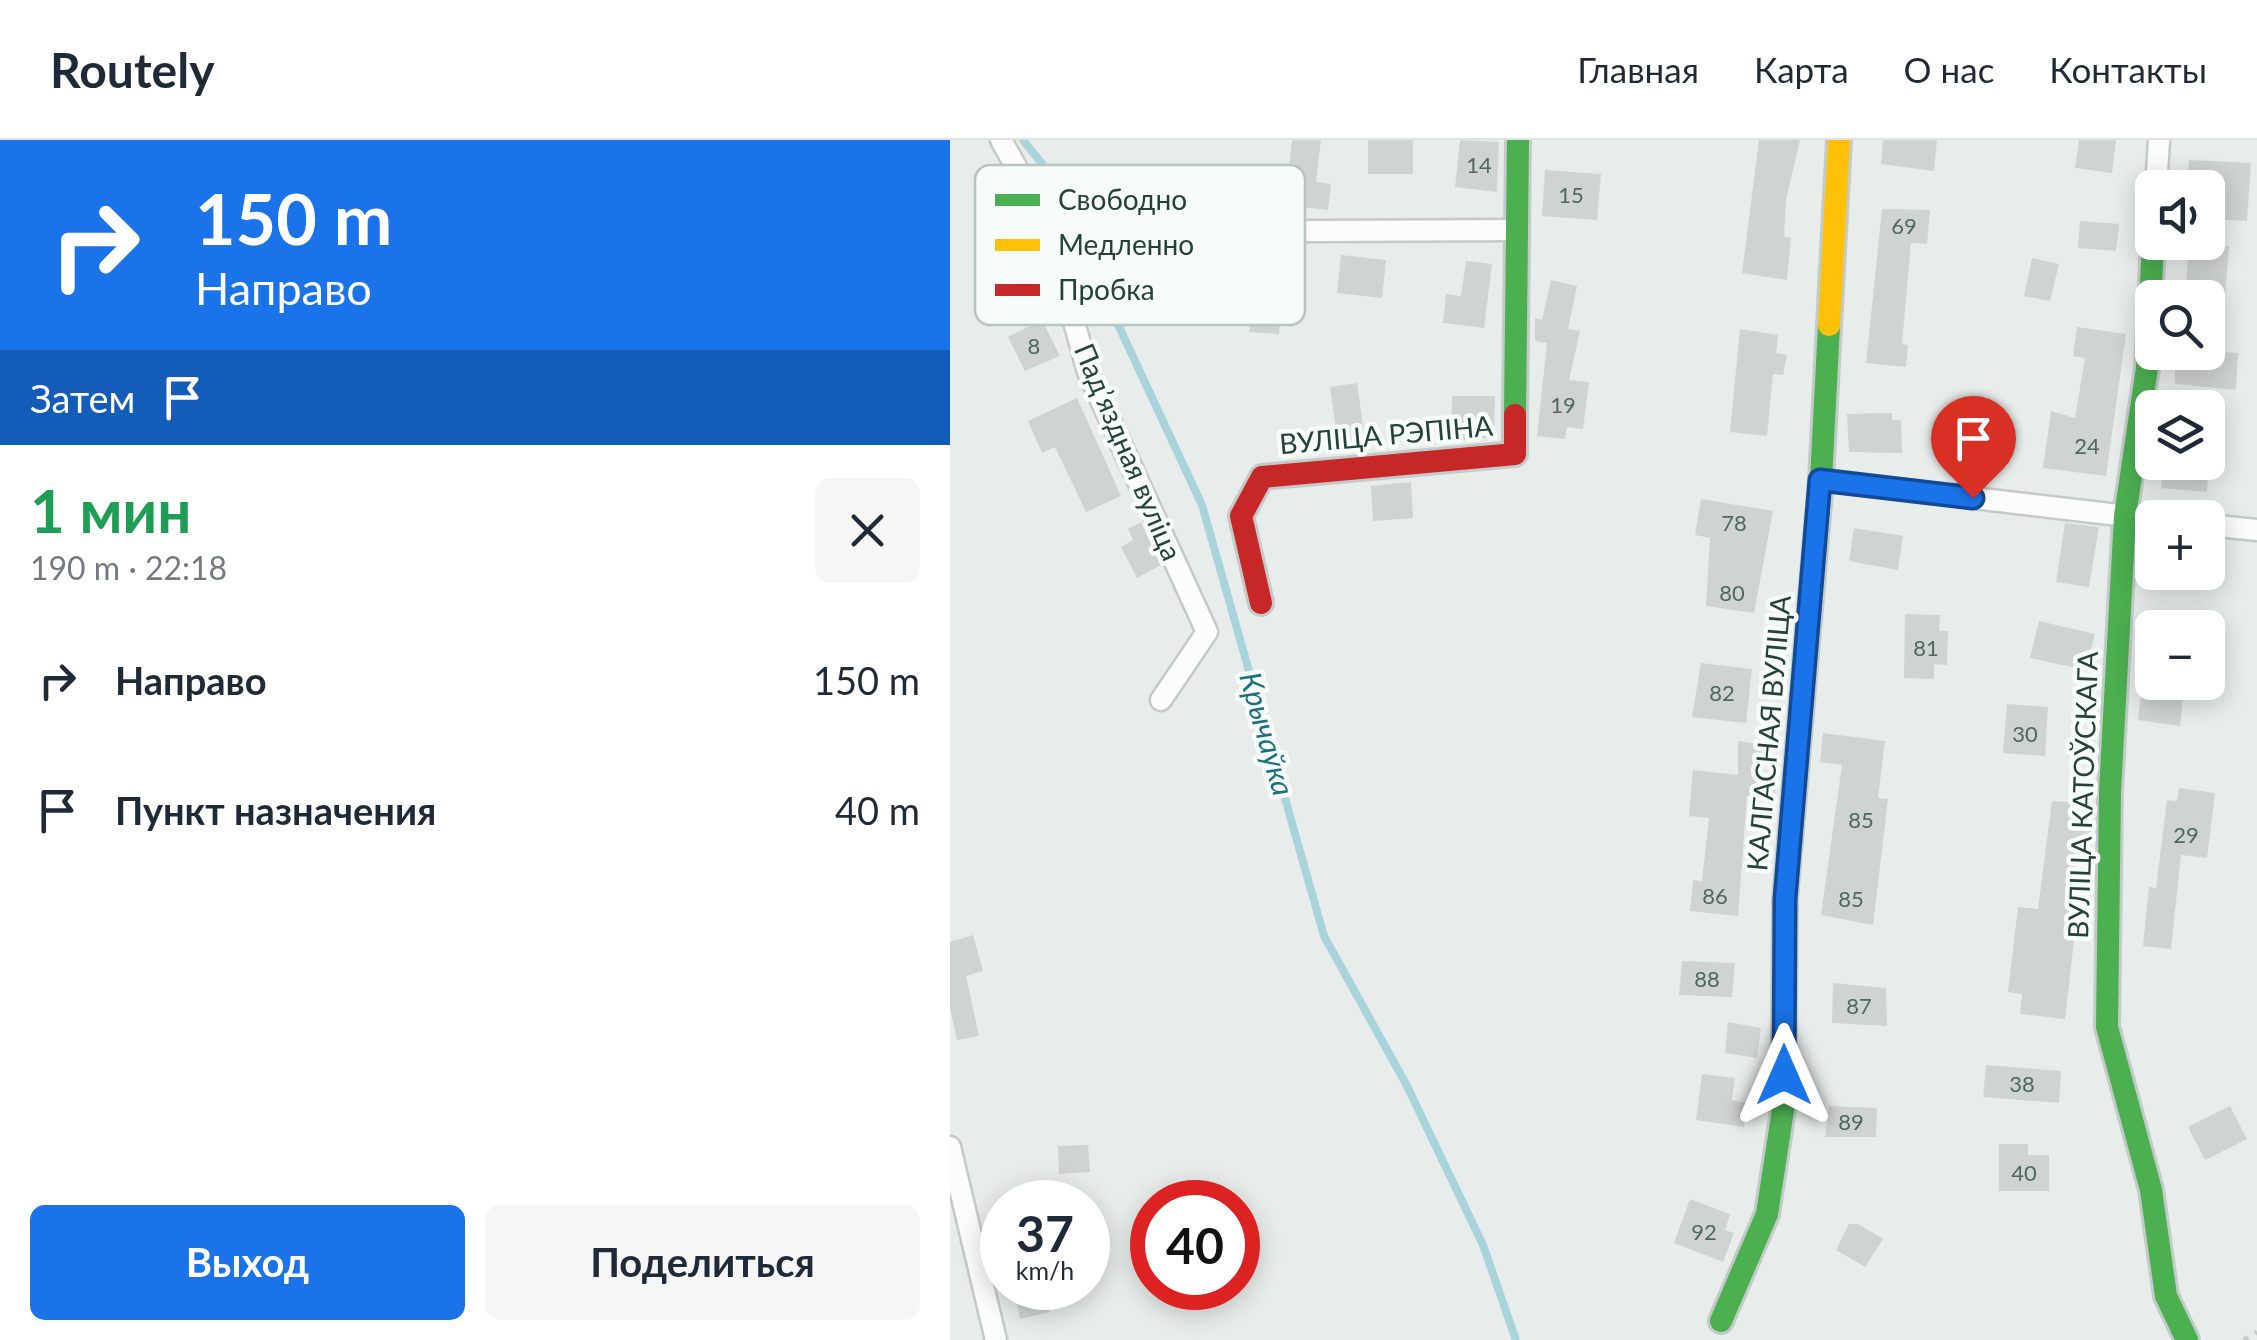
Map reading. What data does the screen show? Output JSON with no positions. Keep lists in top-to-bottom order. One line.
{"streets":{"street":["ВУЛІЦА РЭПІНА","Падʼяздная вуліца","КАЛГАСНАЯ ВУЛІЦА","ВУЛІЦА КАТОЎСКАГА"]},"water":["Крычаўка"],"house_numbers":["14","15","69","8","19","24","78","80","81","82","30","85","29","86","85","88","87","38","89","40","92"],"legend":["Свободно","Медленно","Пробка"],"page":{"header":"Routely","nav":["Главная","Карта","О нас","Контакты"],"turn":["150 m","Направо"],"map_buttons":["+","−"],"then":"Затем","heading":["1 мин","190 m · 22:18"],"list":[{"name":"Направо","value":"150 m"},{"name":"Пункт назначения","value":"40 m"}],"speed":"37 km/h","limit":"40","buttons":["Выход","Поделиться"]}}
